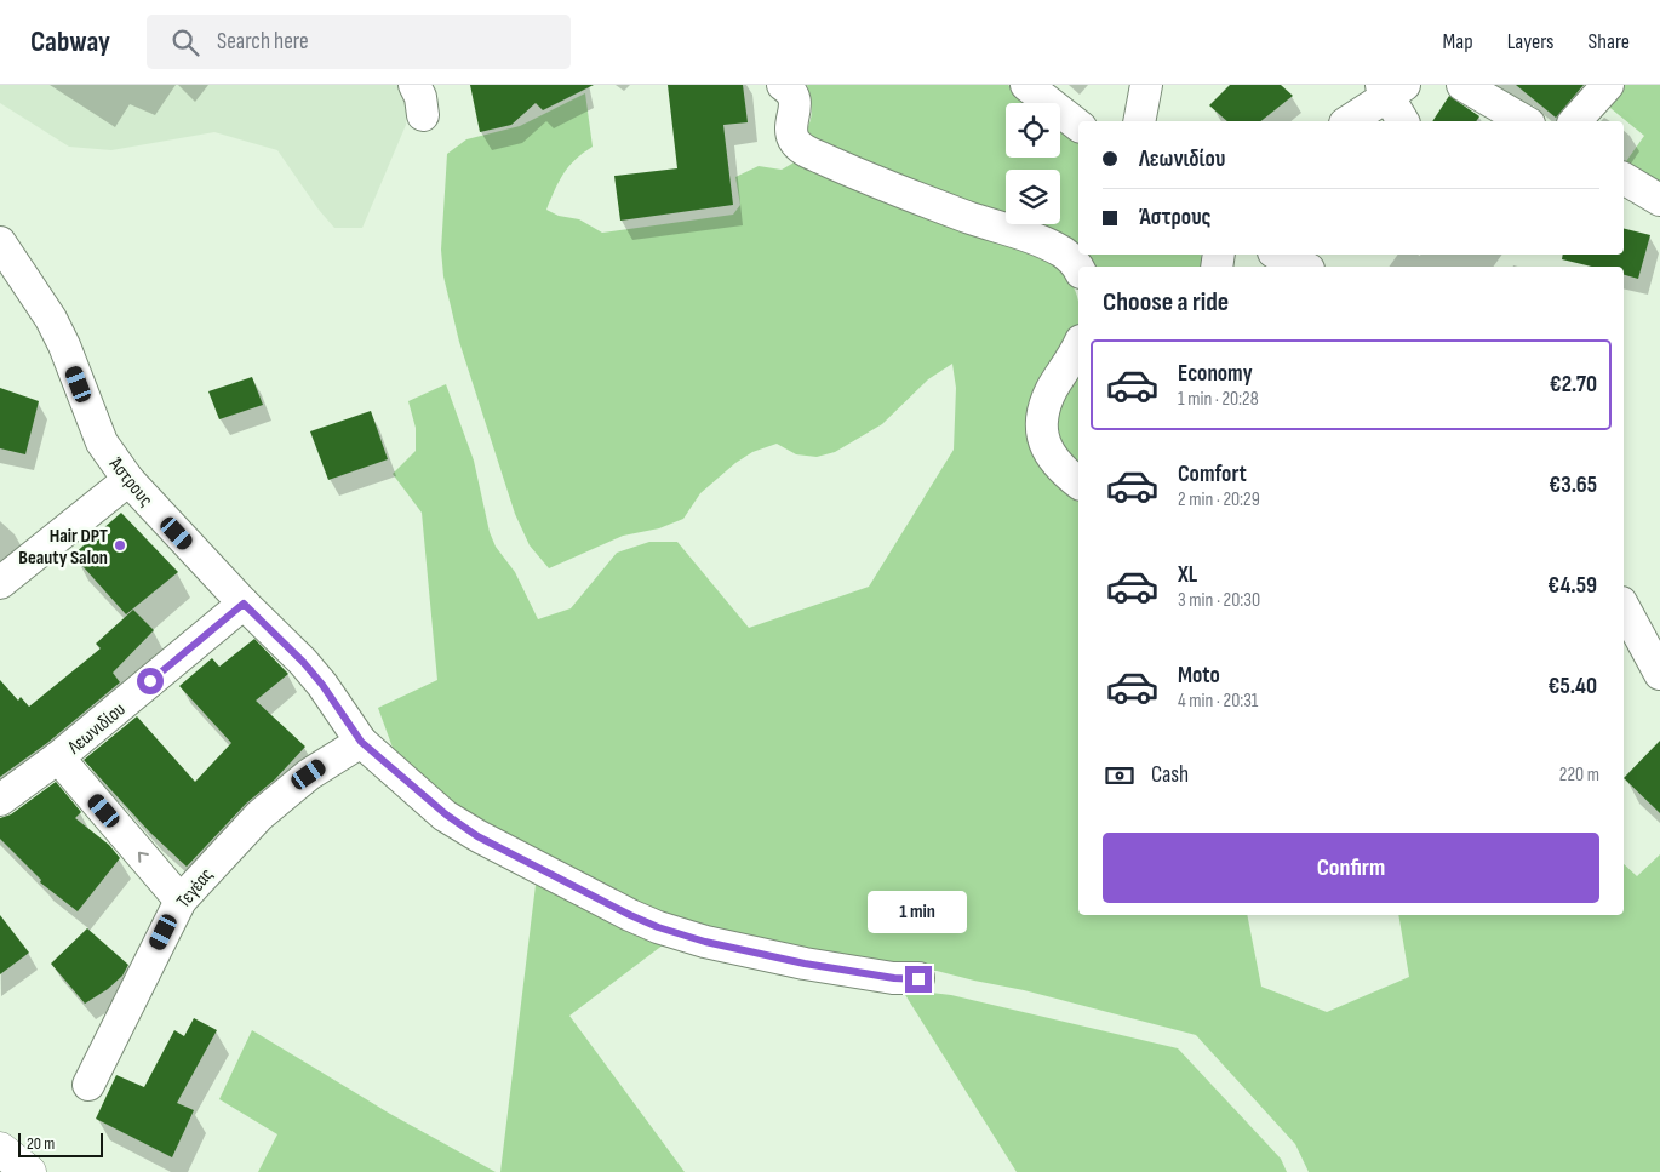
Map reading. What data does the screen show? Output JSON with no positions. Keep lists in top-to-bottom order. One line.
{"streets":{"street":["Άστρους","Λεωνιδίου","Τεγέας"]},"crossings":[["Άστρους","Λεωνιδίου"],["Άστρους","Τεγέας"]],"places":["Hair DPT Beauty Salon"],"scale_bar":"20 m","page":{"header":"Cabway","search":"Search here","nav":["Map","Layers","Share"],"banner":["Λεωνιδίου","Άστρους"],"heading":"Choose a ride","list":[{"name":"Economy","note":"1 min · 20:28","value":"€2.70"},{"name":"Comfort","note":"2 min · 20:29","value":"€3.65"},{"name":"XL","note":"3 min · 20:30","value":"€4.59"},{"name":"Moto","note":"4 min · 20:31","value":"€5.40"}],"pay":["Cash","220 m"],"buttons":"Confirm","bubble":"1 min","scale":"20 m"}}
